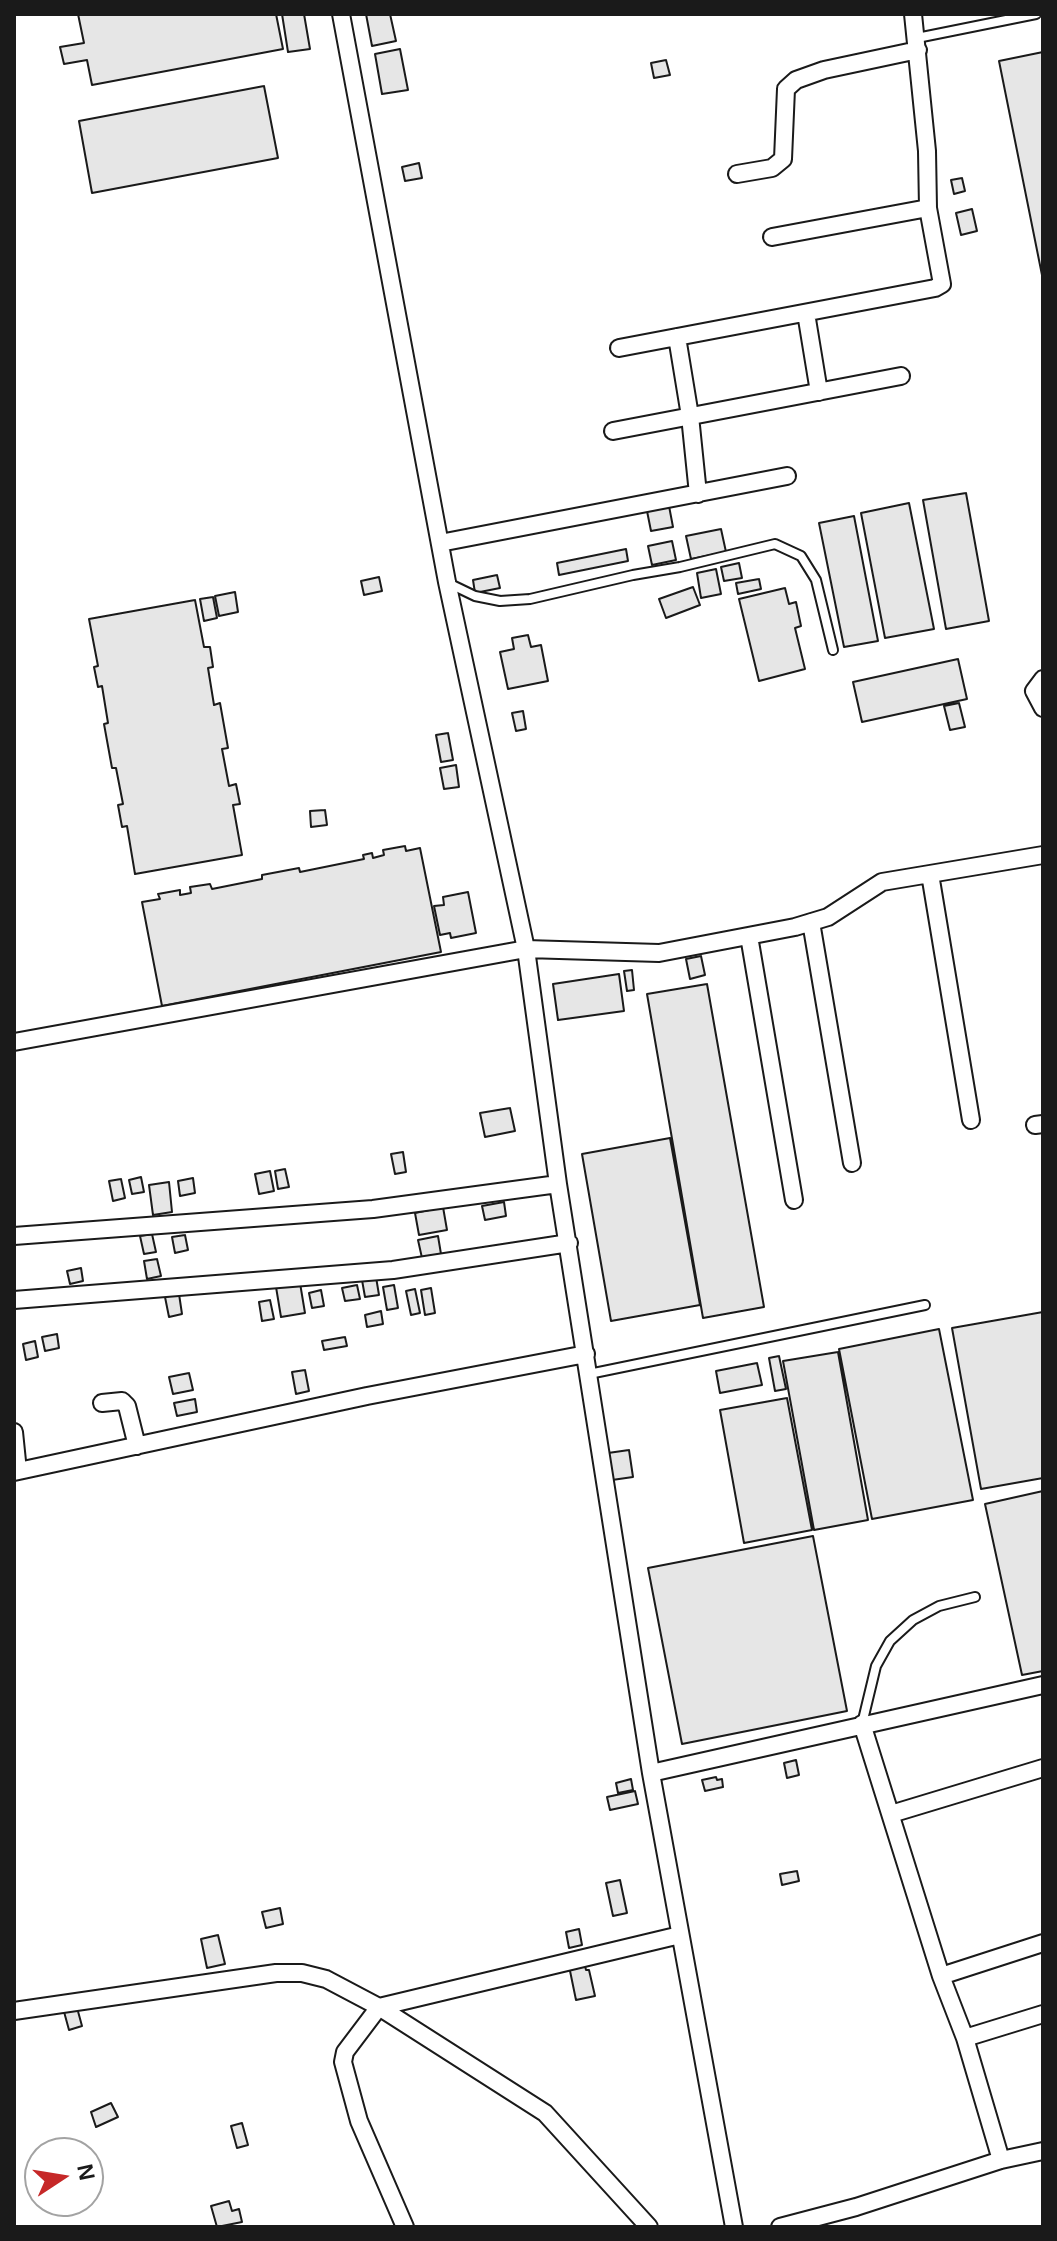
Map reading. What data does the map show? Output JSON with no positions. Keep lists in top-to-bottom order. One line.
{"north":"right"}
